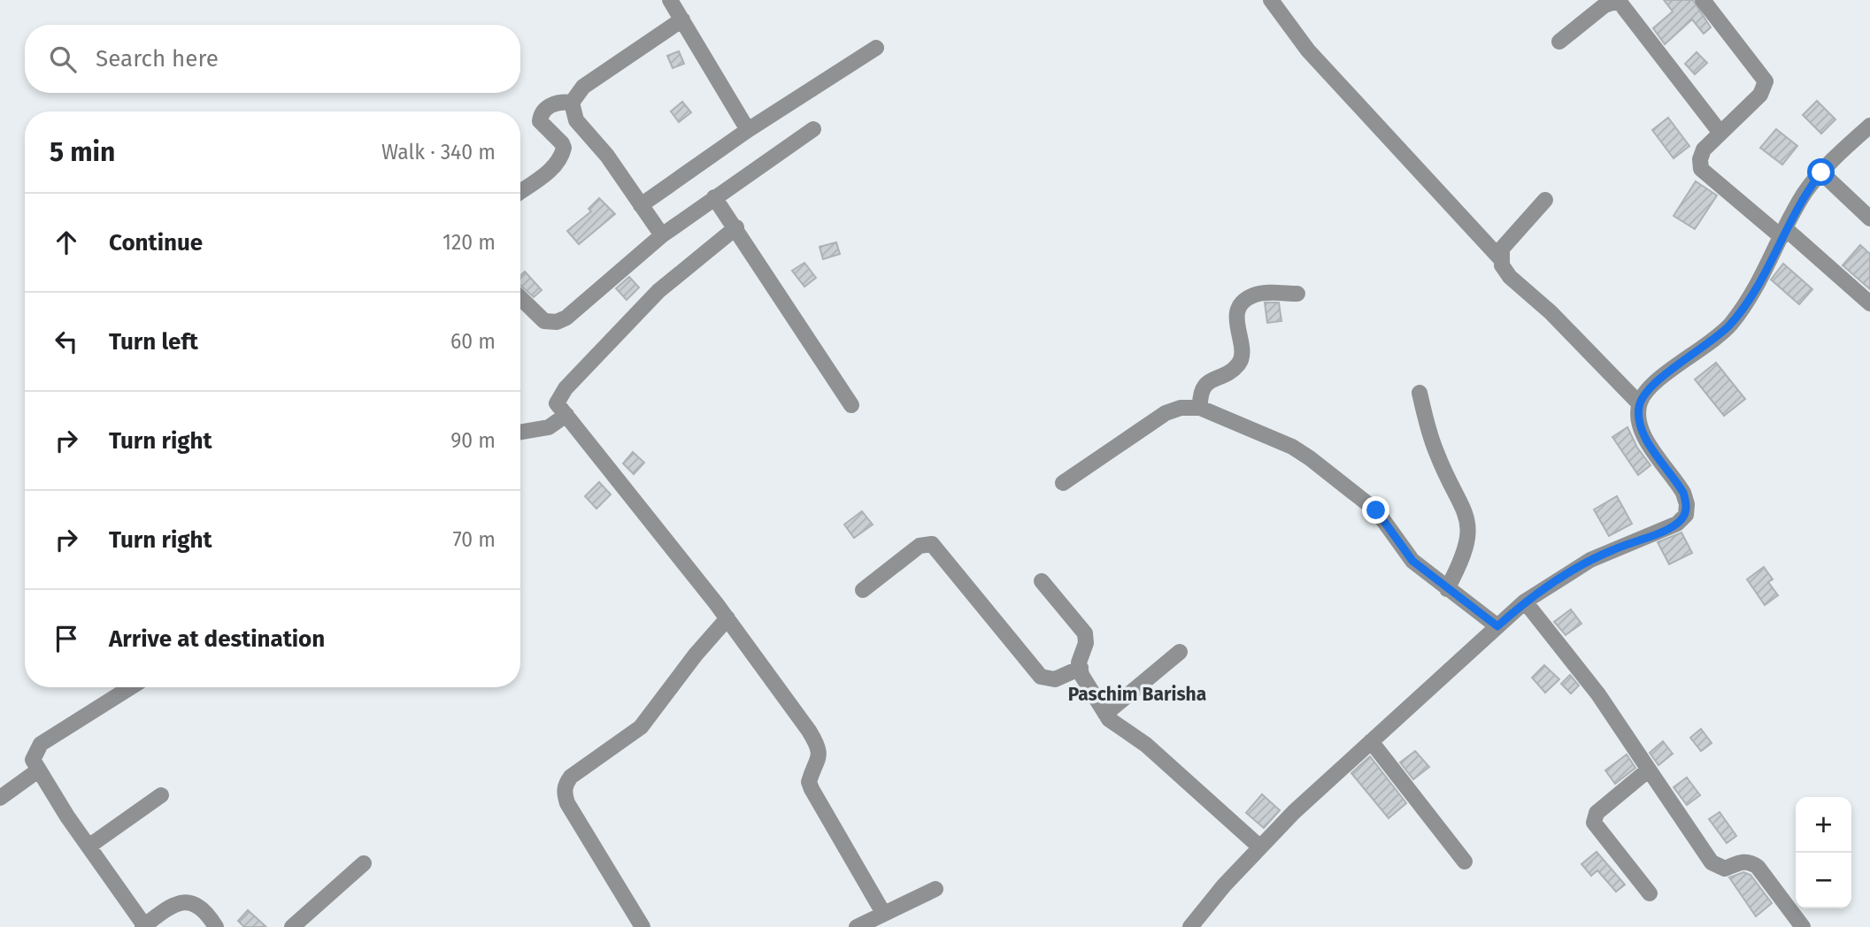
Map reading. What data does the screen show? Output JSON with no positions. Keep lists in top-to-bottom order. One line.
{"districts":["Paschim Barisha"],"page":{"search":"Search here","heading":["5 min","Walk · 340 m"],"list":[["Continue","120 m"],["Turn left","60 m"],["Turn right","90 m"],["Turn right","70 m"],"Arrive at destination"],"map_buttons":["+","−"]}}
